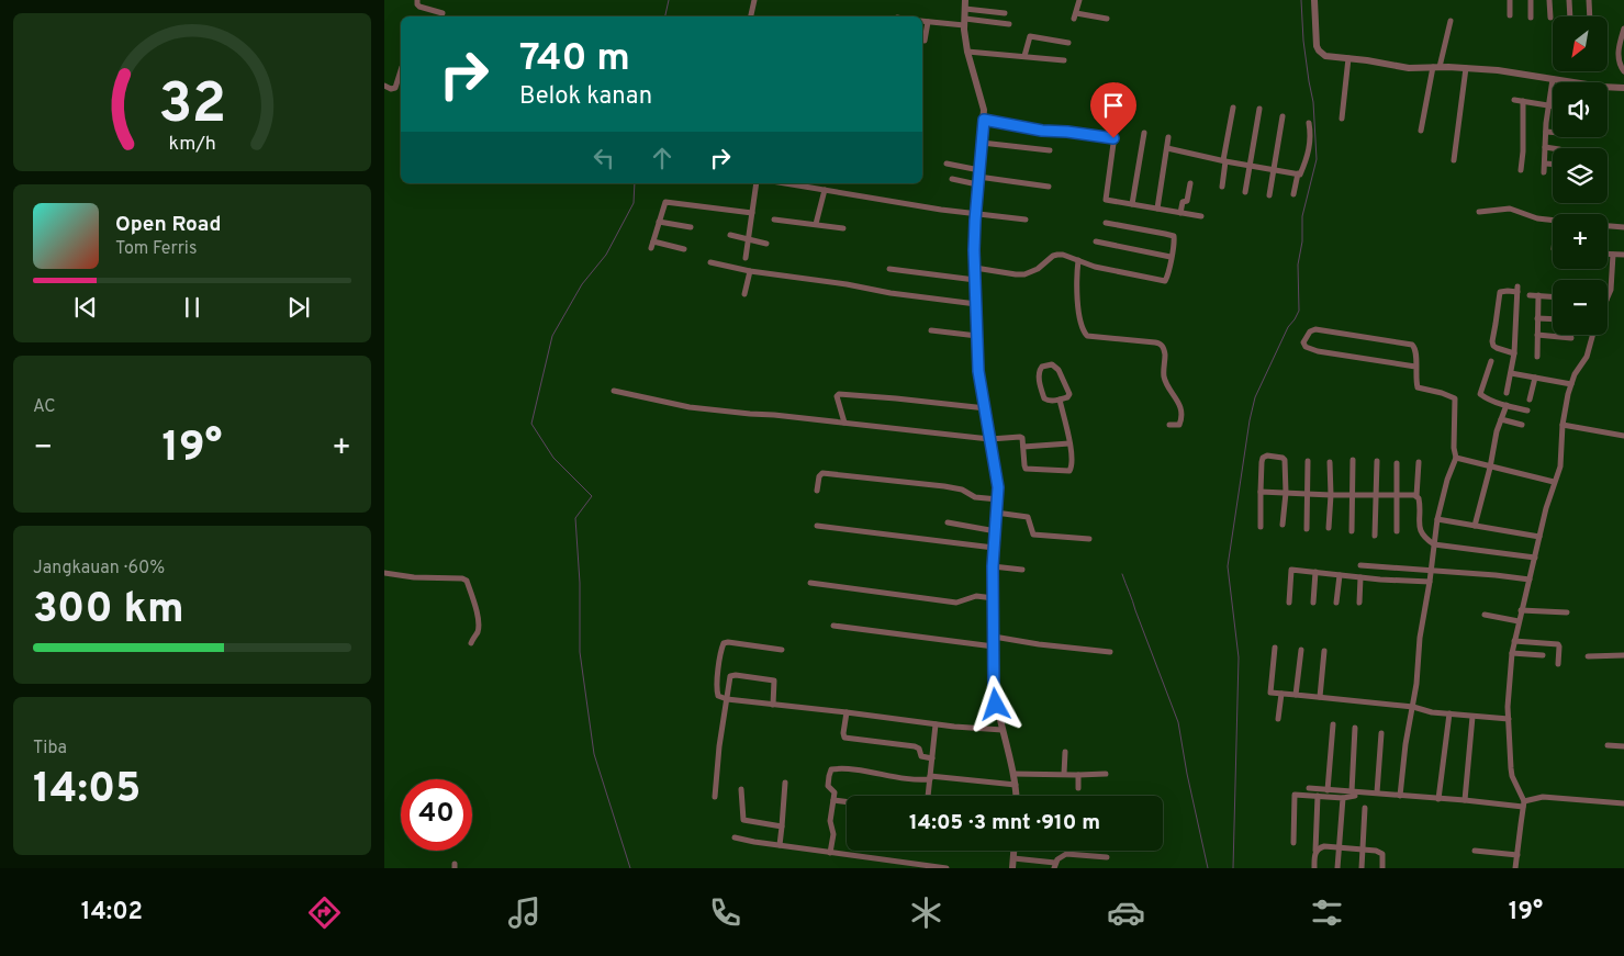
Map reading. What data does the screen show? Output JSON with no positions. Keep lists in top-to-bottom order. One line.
{"north":"bottom left","page":{"map_buttons":["+","−"],"turn":["740 m","Belok kanan"],"song":["Open Road","Tom Ferris"],"tile":["AC",["Jangkauan · 60%","300 km"],["Tiba","14:05"]],"heat":["−","19°","+"],"limit":"40","trip":"14:05 · 3 mnt · 910 m","tabs":["14:02","19°"],"gauge":["32","km/h"]}}
